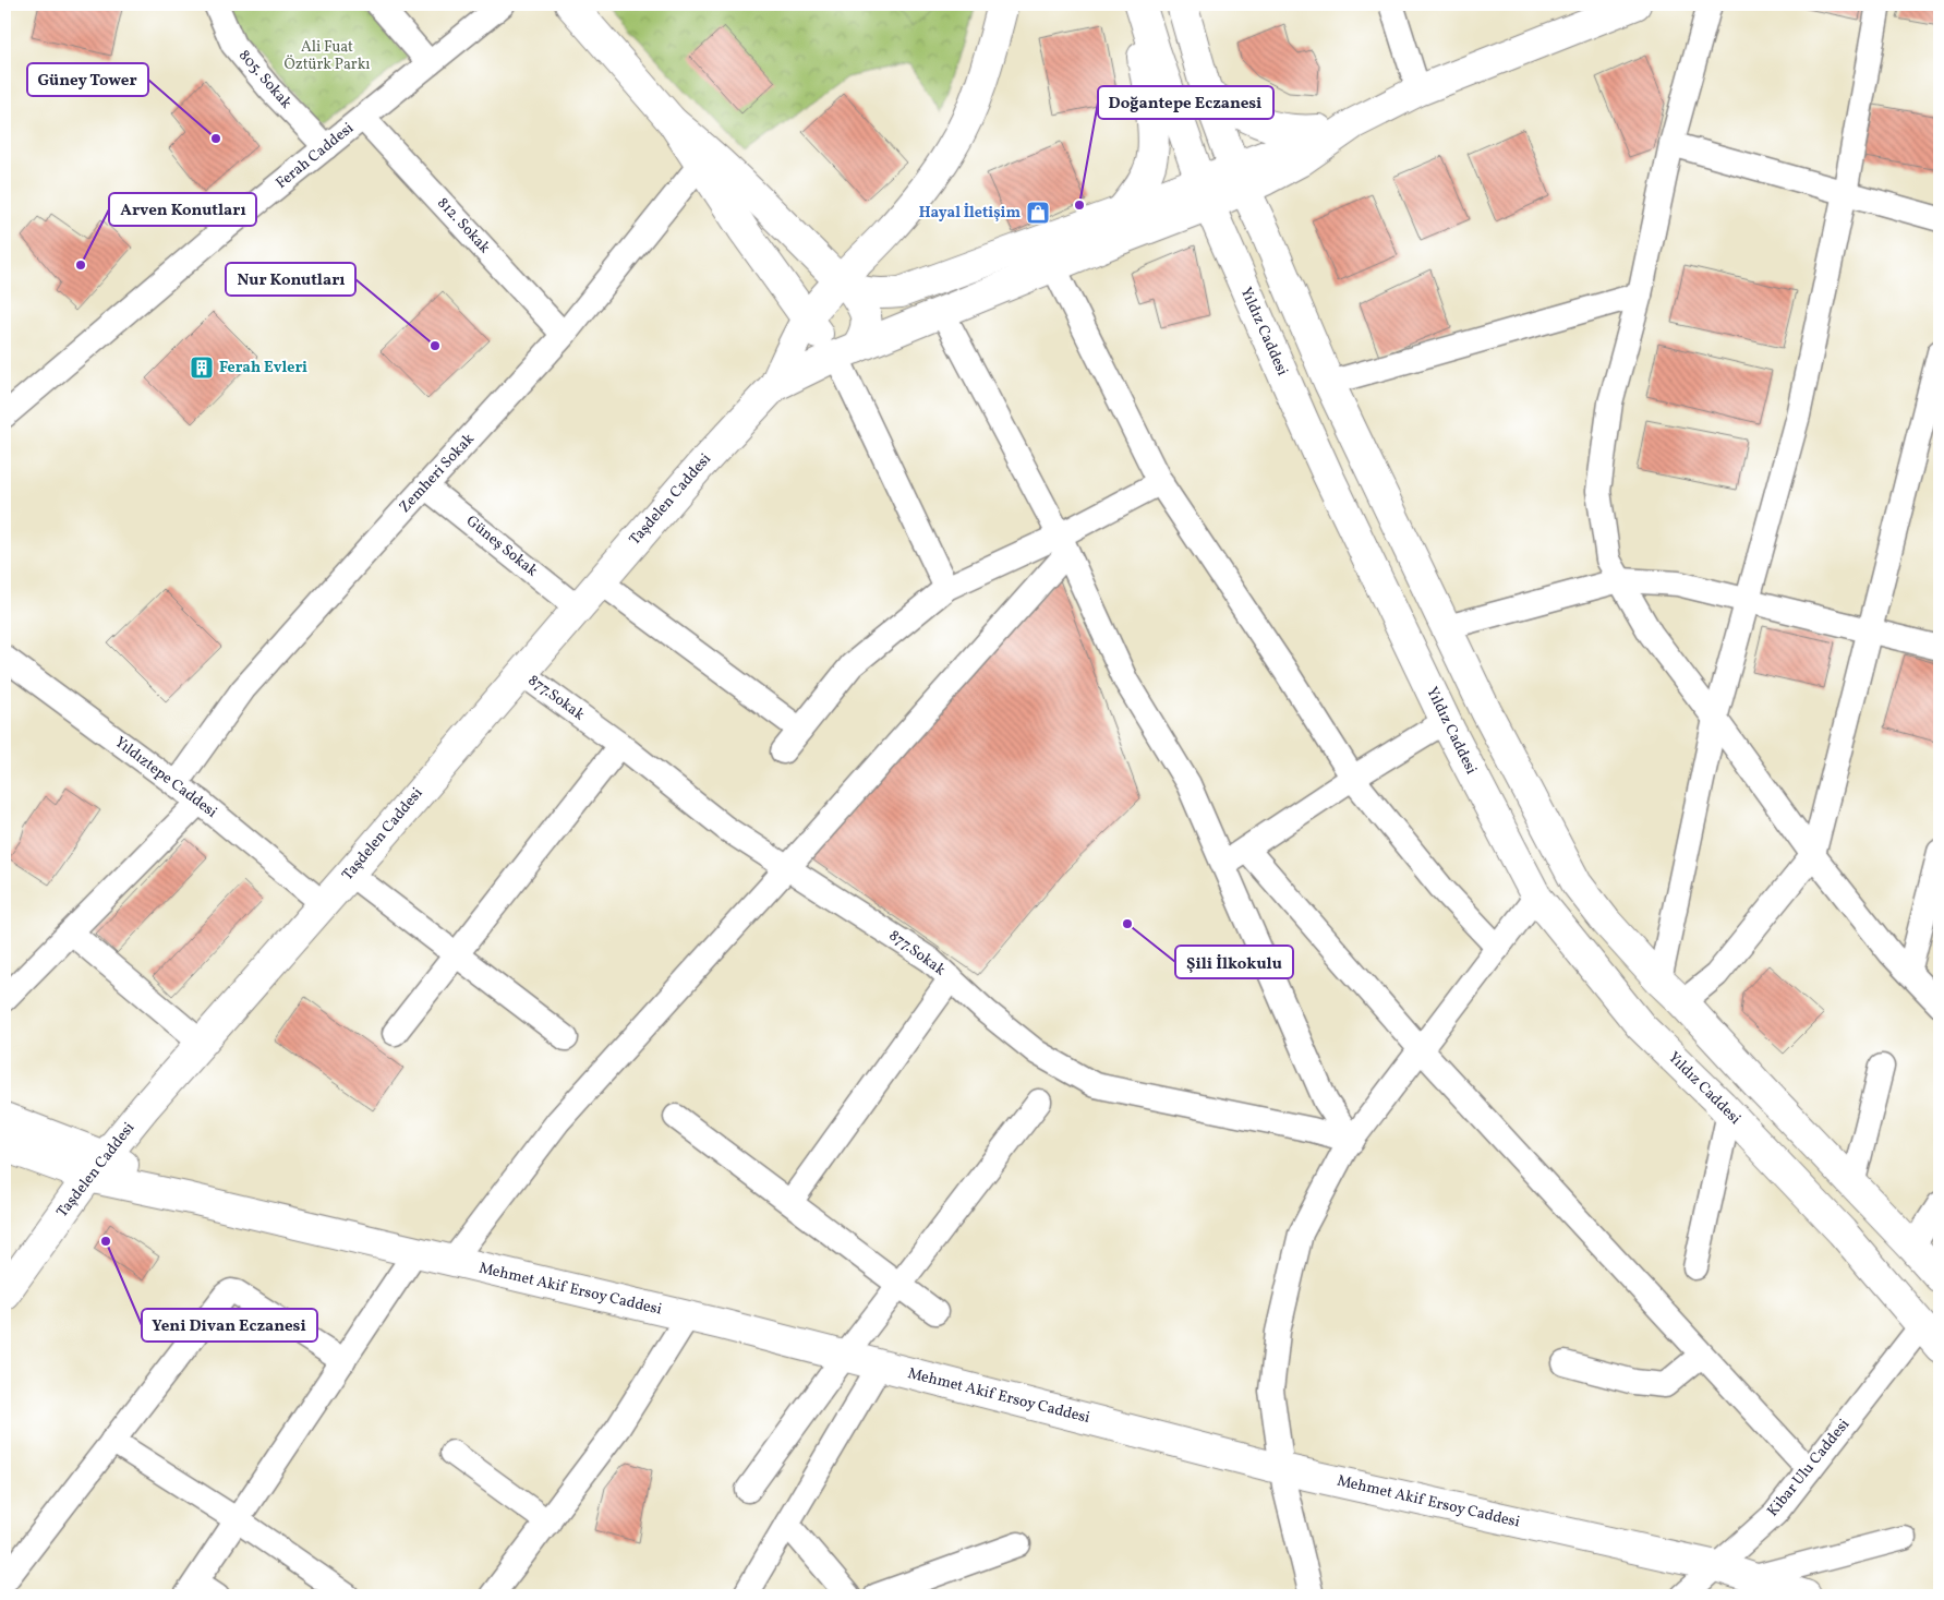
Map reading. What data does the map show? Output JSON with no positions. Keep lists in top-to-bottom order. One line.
{"streets":{"main road":["Yıldız Caddesi","Taşdelen Caddesi","Mehmet Akif Ersoy Caddesi"],"street":["805. Sokak","Ferah Caddesi","812. Sokak","Zemheri Sokak","Güneş Sokak","877.Sokak","Yıldıztepe Caddesi","Kibar Ulu Caddesi"]},"crossings":[["805. Sokak","Ferah Caddesi"],["Ferah Caddesi","812. Sokak"],["812. Sokak","Zemheri Sokak"],["Yıldız Caddesi","Kibar Ulu Caddesi"],["Zemheri Sokak","Güneş Sokak"],["Zemheri Sokak","Yıldıztepe Caddesi"],["Taşdelen Caddesi","Güneş Sokak"],["Taşdelen Caddesi","877.Sokak"],["Taşdelen Caddesi","Yıldıztepe Caddesi"],["Taşdelen Caddesi","Mehmet Akif Ersoy Caddesi"],["Mehmet Akif Ersoy Caddesi","Kibar Ulu Caddesi"]],"parks":["Ali Fuat Öztürk Parkı"],"places":{"other":["Güney Tower","Doğantepe Eczanesi","Arven Konutları","Nur Konutları","Şili İlkokulu","Yeni Divan Eczanesi"],"shop":["Hayal İletişim"],"building":["Ferah Evleri"]}}
